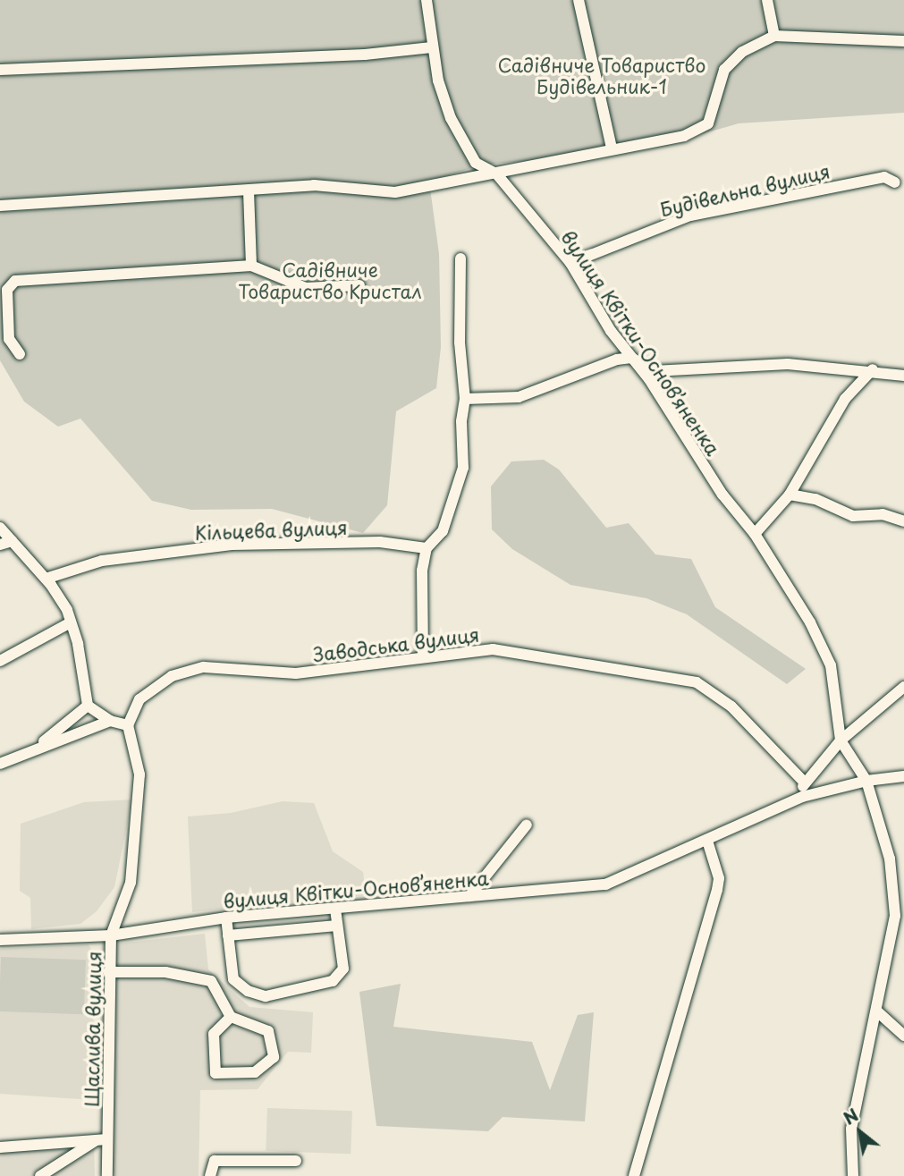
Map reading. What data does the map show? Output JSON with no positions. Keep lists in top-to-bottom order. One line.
{"streets":{"street":["Будівельна вулиця","вулиця Квітки-Основʼяненка","Кільцева вулиця","Заводська вулиця","Щаслива вулиця"]},"crossings":[["Будівельна вулиця","вулиця Квітки-Основʼяненка"],["вулиця Квітки-Основʼяненка","Щаслива вулиця"],["Заводська вулиця","Щаслива вулиця"]],"parks":["Садівниче Товариство Будівельник-1","Садівниче Товариство Кристал"],"north":"top left"}
